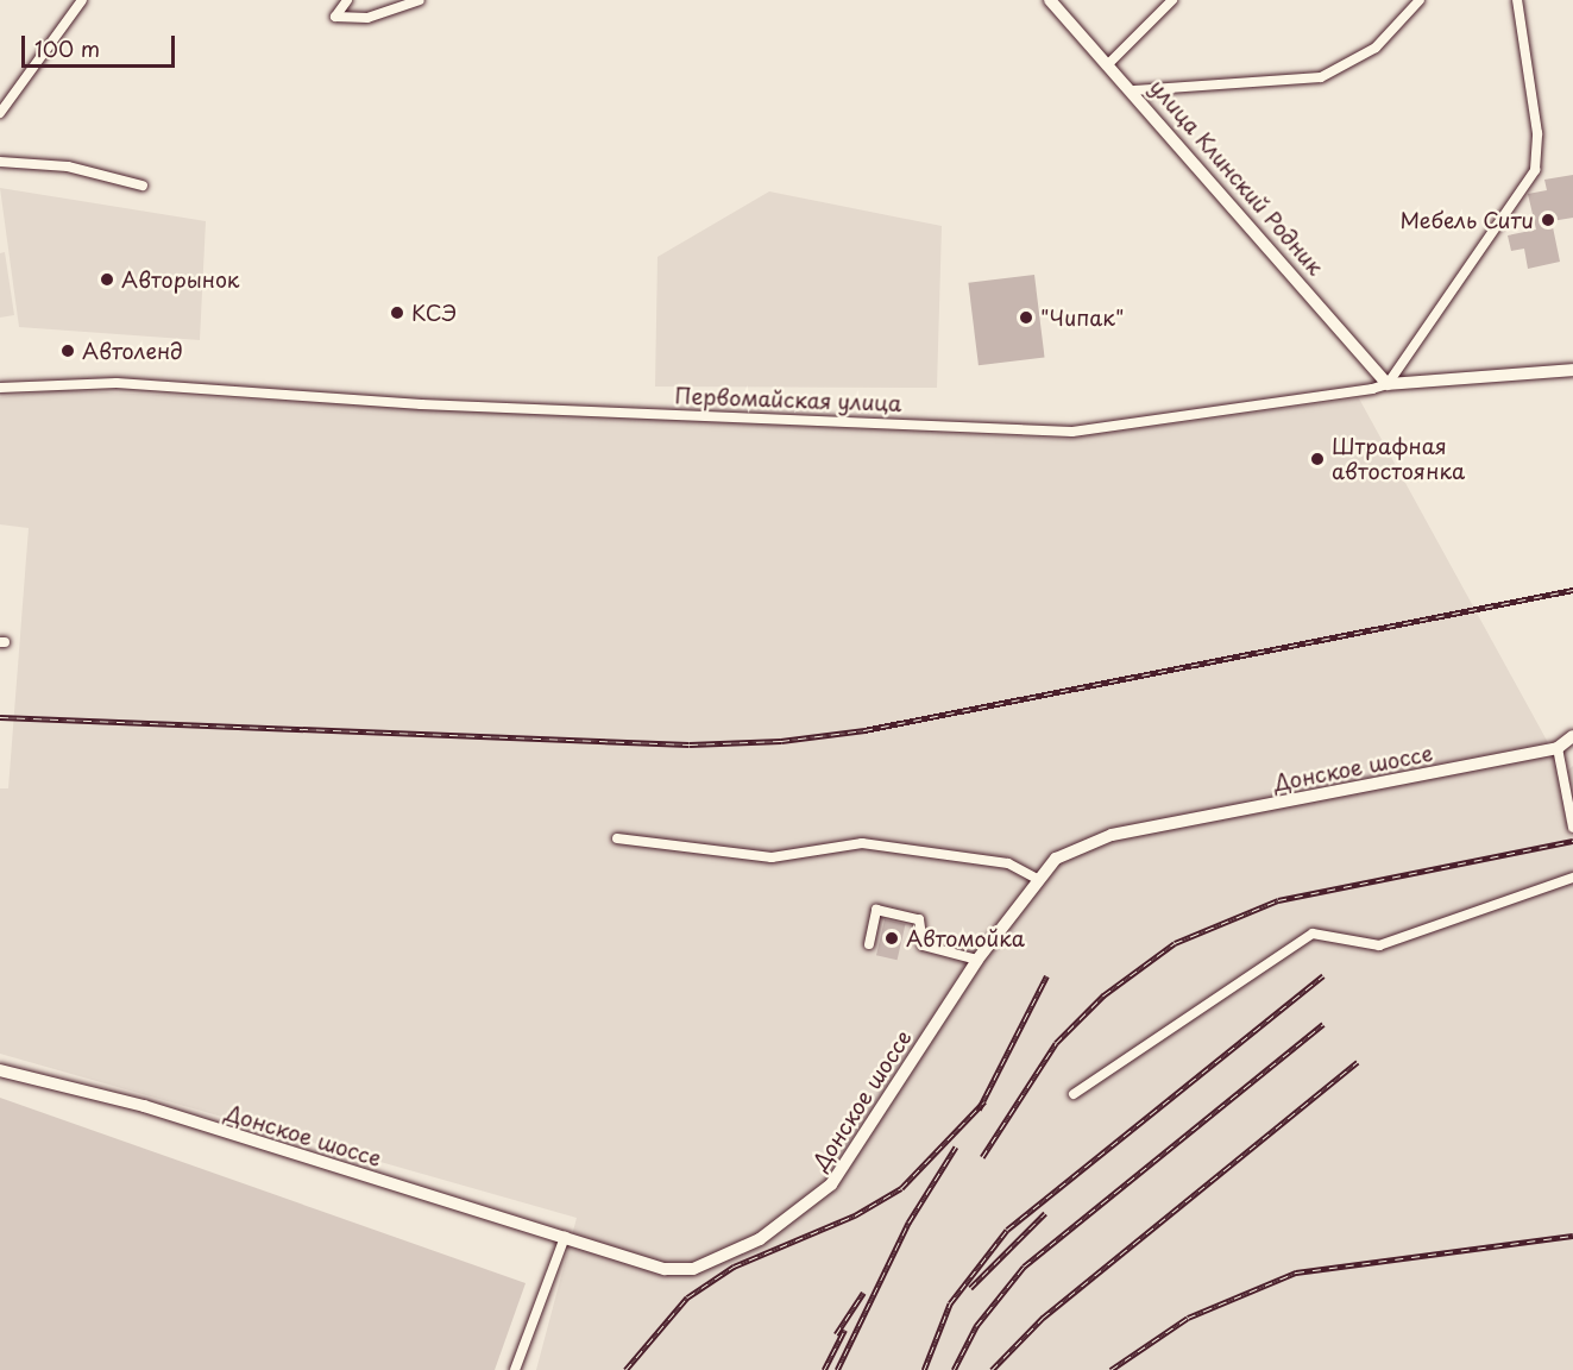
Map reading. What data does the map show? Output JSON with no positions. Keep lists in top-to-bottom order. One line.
{"streets":{"main road":["улица Клинский Родник","Первомайская улица","Донское шоссе"]},"crossings":[["улица Клинский Родник","Первомайская улица"]],"places":["Мебель Сити","Авторынок","КСЭ","\"Чипак\"","Автоленд","Штрафная автостоянка","Автомойка"],"scale_bar":"100 m"}
